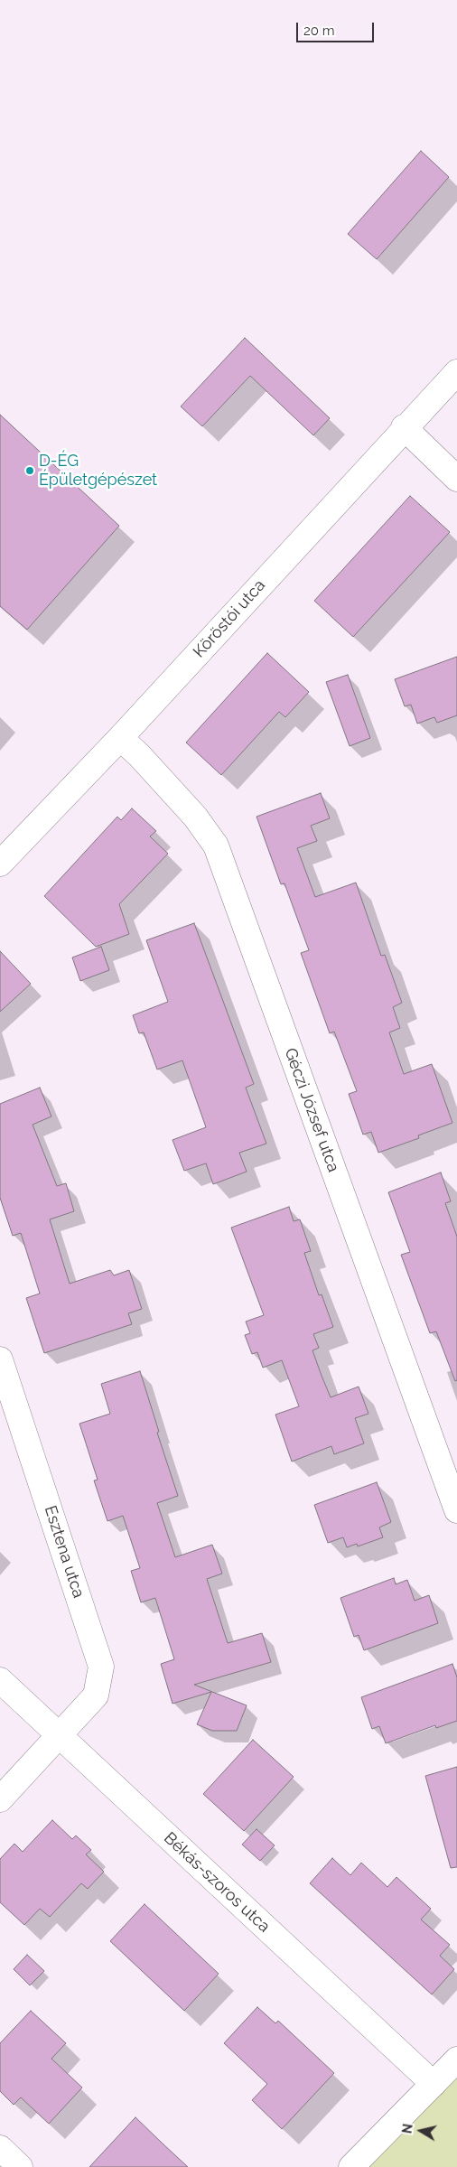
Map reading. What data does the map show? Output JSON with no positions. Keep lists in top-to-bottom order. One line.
{"streets":{"street":["Köröstói utca","Géczi József utca","Esztena utca","Békás-szoros utca"]},"crossings":[["Köröstói utca","Géczi József utca"],["Esztena utca","Békás-szoros utca"]],"places":["D-ÉG Épületgépészet"],"scale_bar":"20 m","north":"left"}
